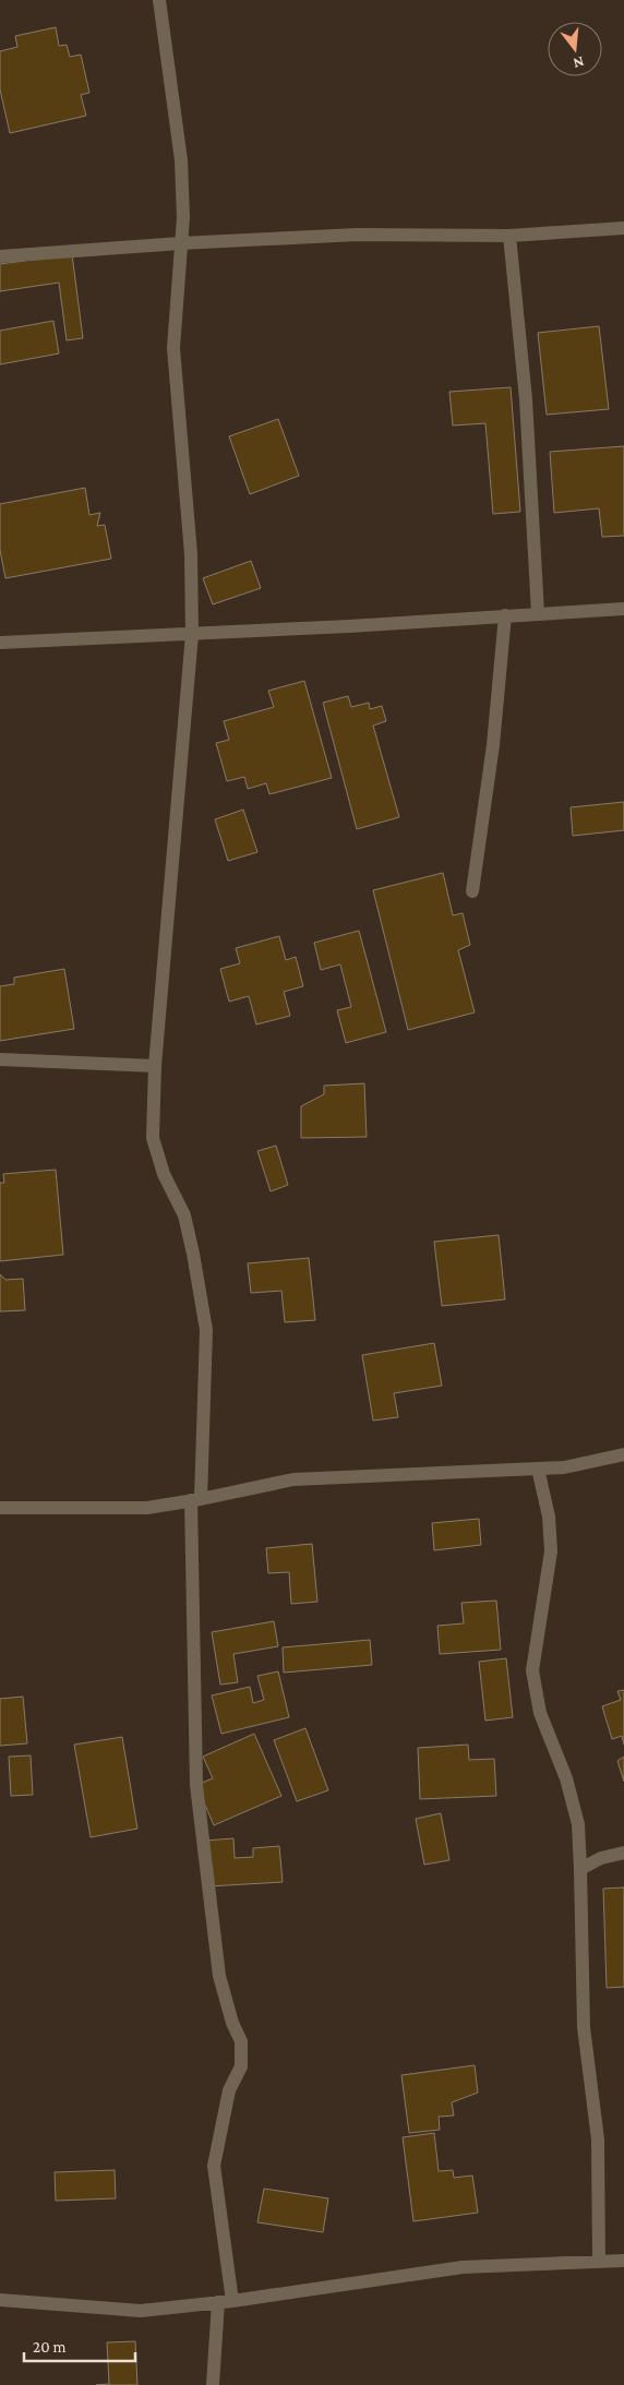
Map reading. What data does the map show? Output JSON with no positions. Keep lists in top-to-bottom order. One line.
{"scale_bar":"20 m","north":"bottom"}
